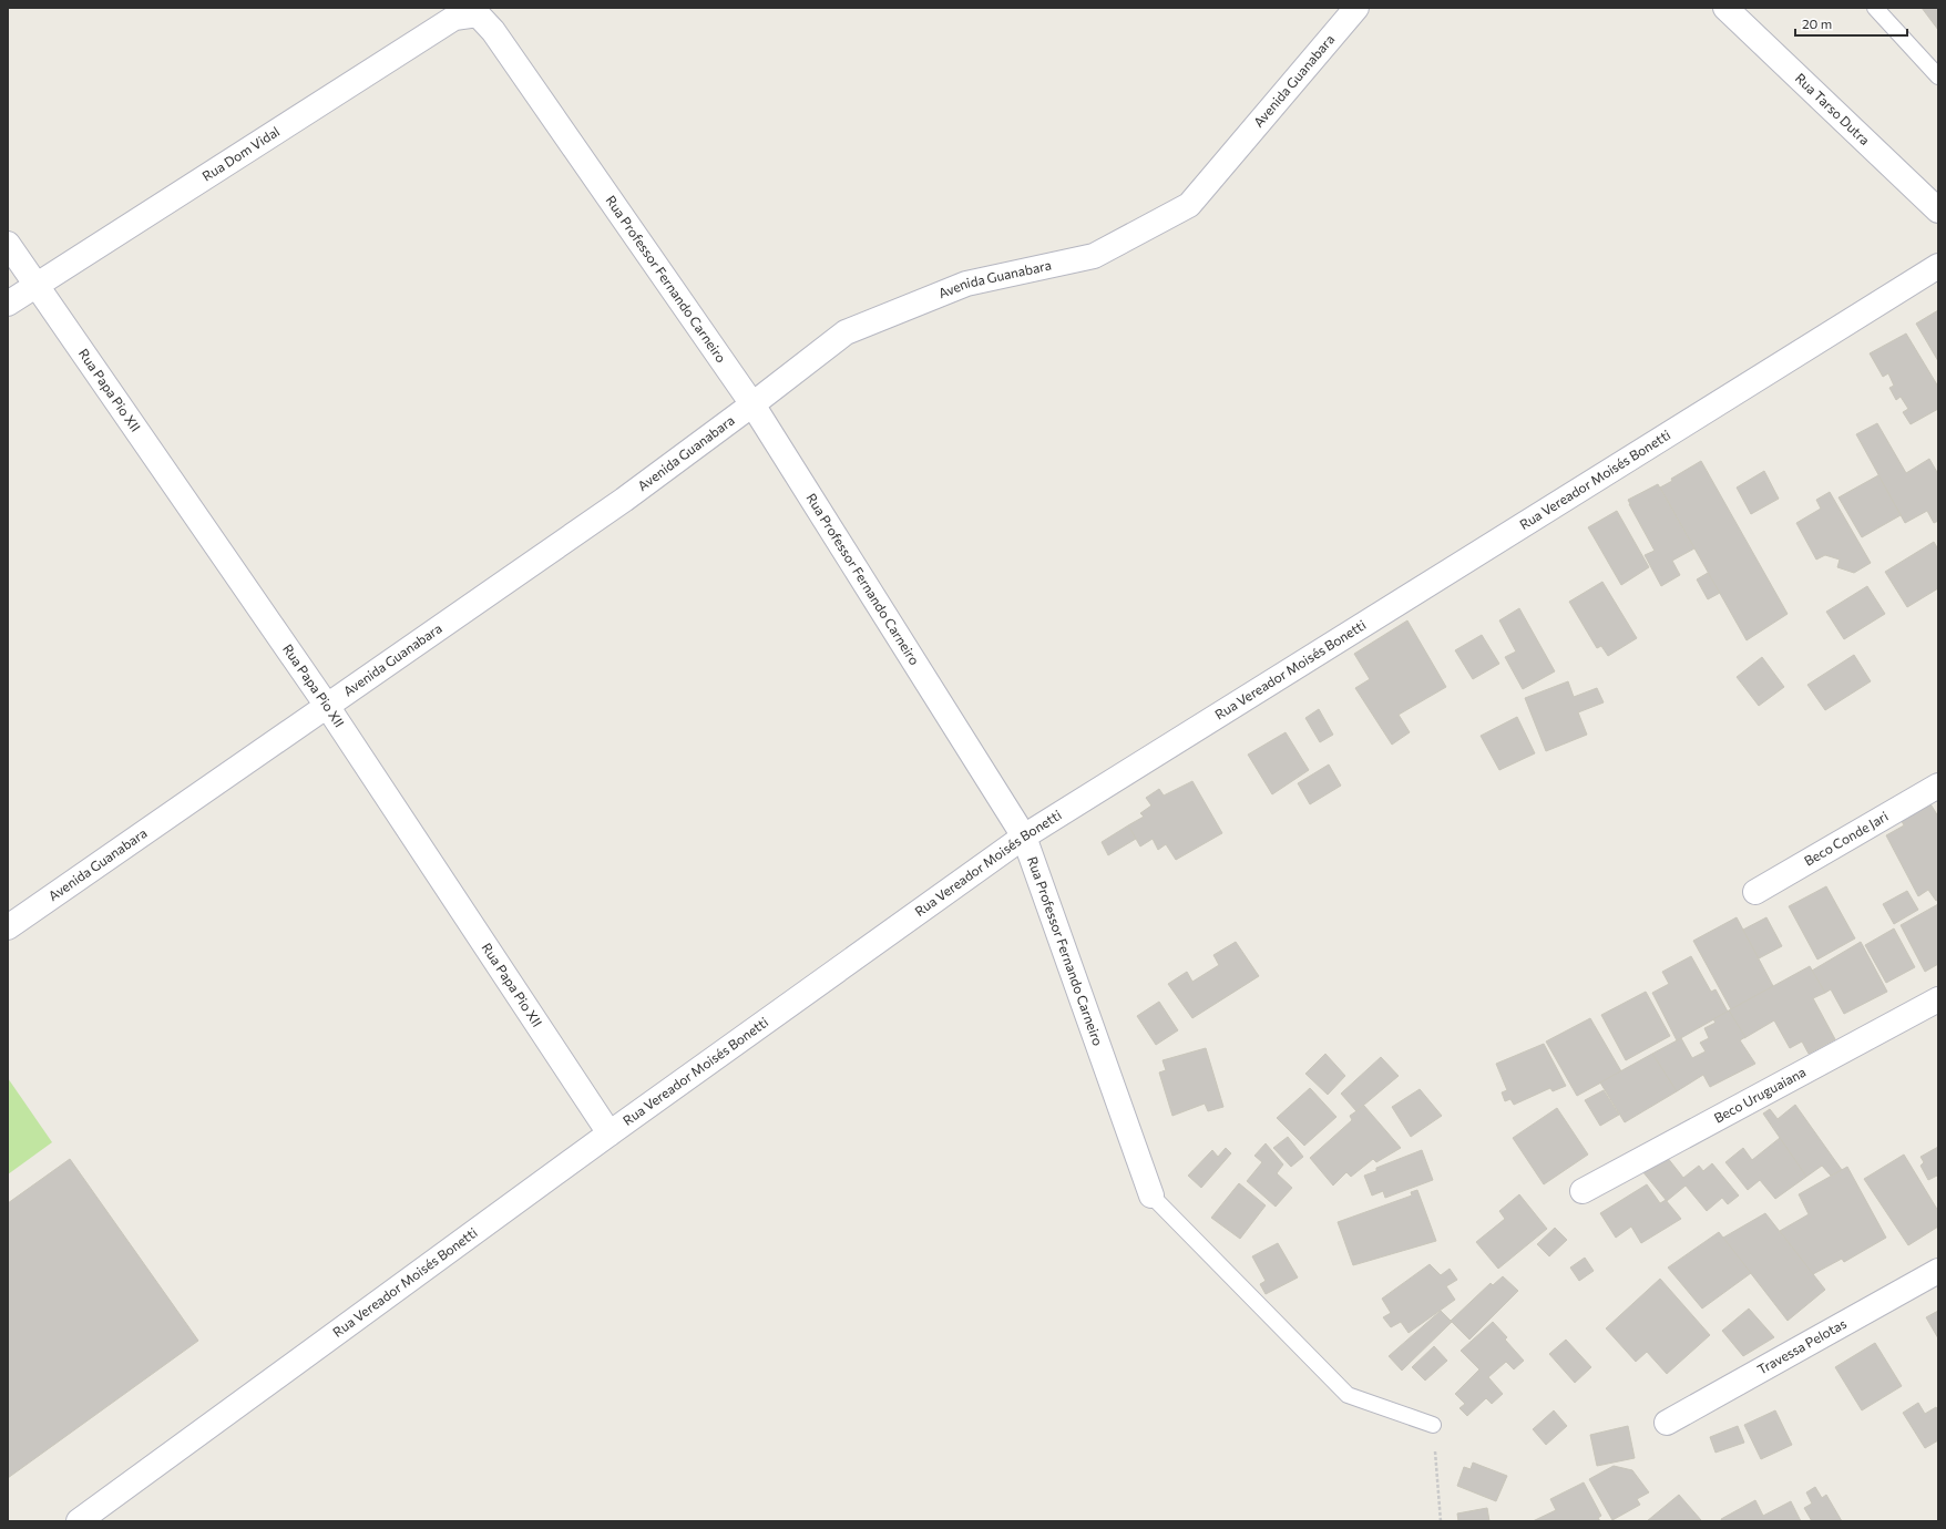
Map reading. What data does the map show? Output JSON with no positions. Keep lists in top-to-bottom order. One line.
{"streets":{"street":["Avenida Guanabara","Rua Tarso Dutra","Rua Dom Vidal","Rua Professor Fernando Carneiro","Rua Papa Pio XII","Rua Vereador Moisés Bonetti","Beco Conde Jari","Beco Uruguaiana","Travessa Pelotas"]},"crossings":[["Avenida Guanabara","Rua Professor Fernando Carneiro"],["Avenida Guanabara","Rua Papa Pio XII"],["Rua Dom Vidal","Rua Professor Fernando Carneiro"],["Rua Dom Vidal","Rua Papa Pio XII"],["Rua Professor Fernando Carneiro","Rua Vereador Moisés Bonetti"],["Rua Papa Pio XII","Rua Vereador Moisés Bonetti"]],"scale_bar":"20 m"}
